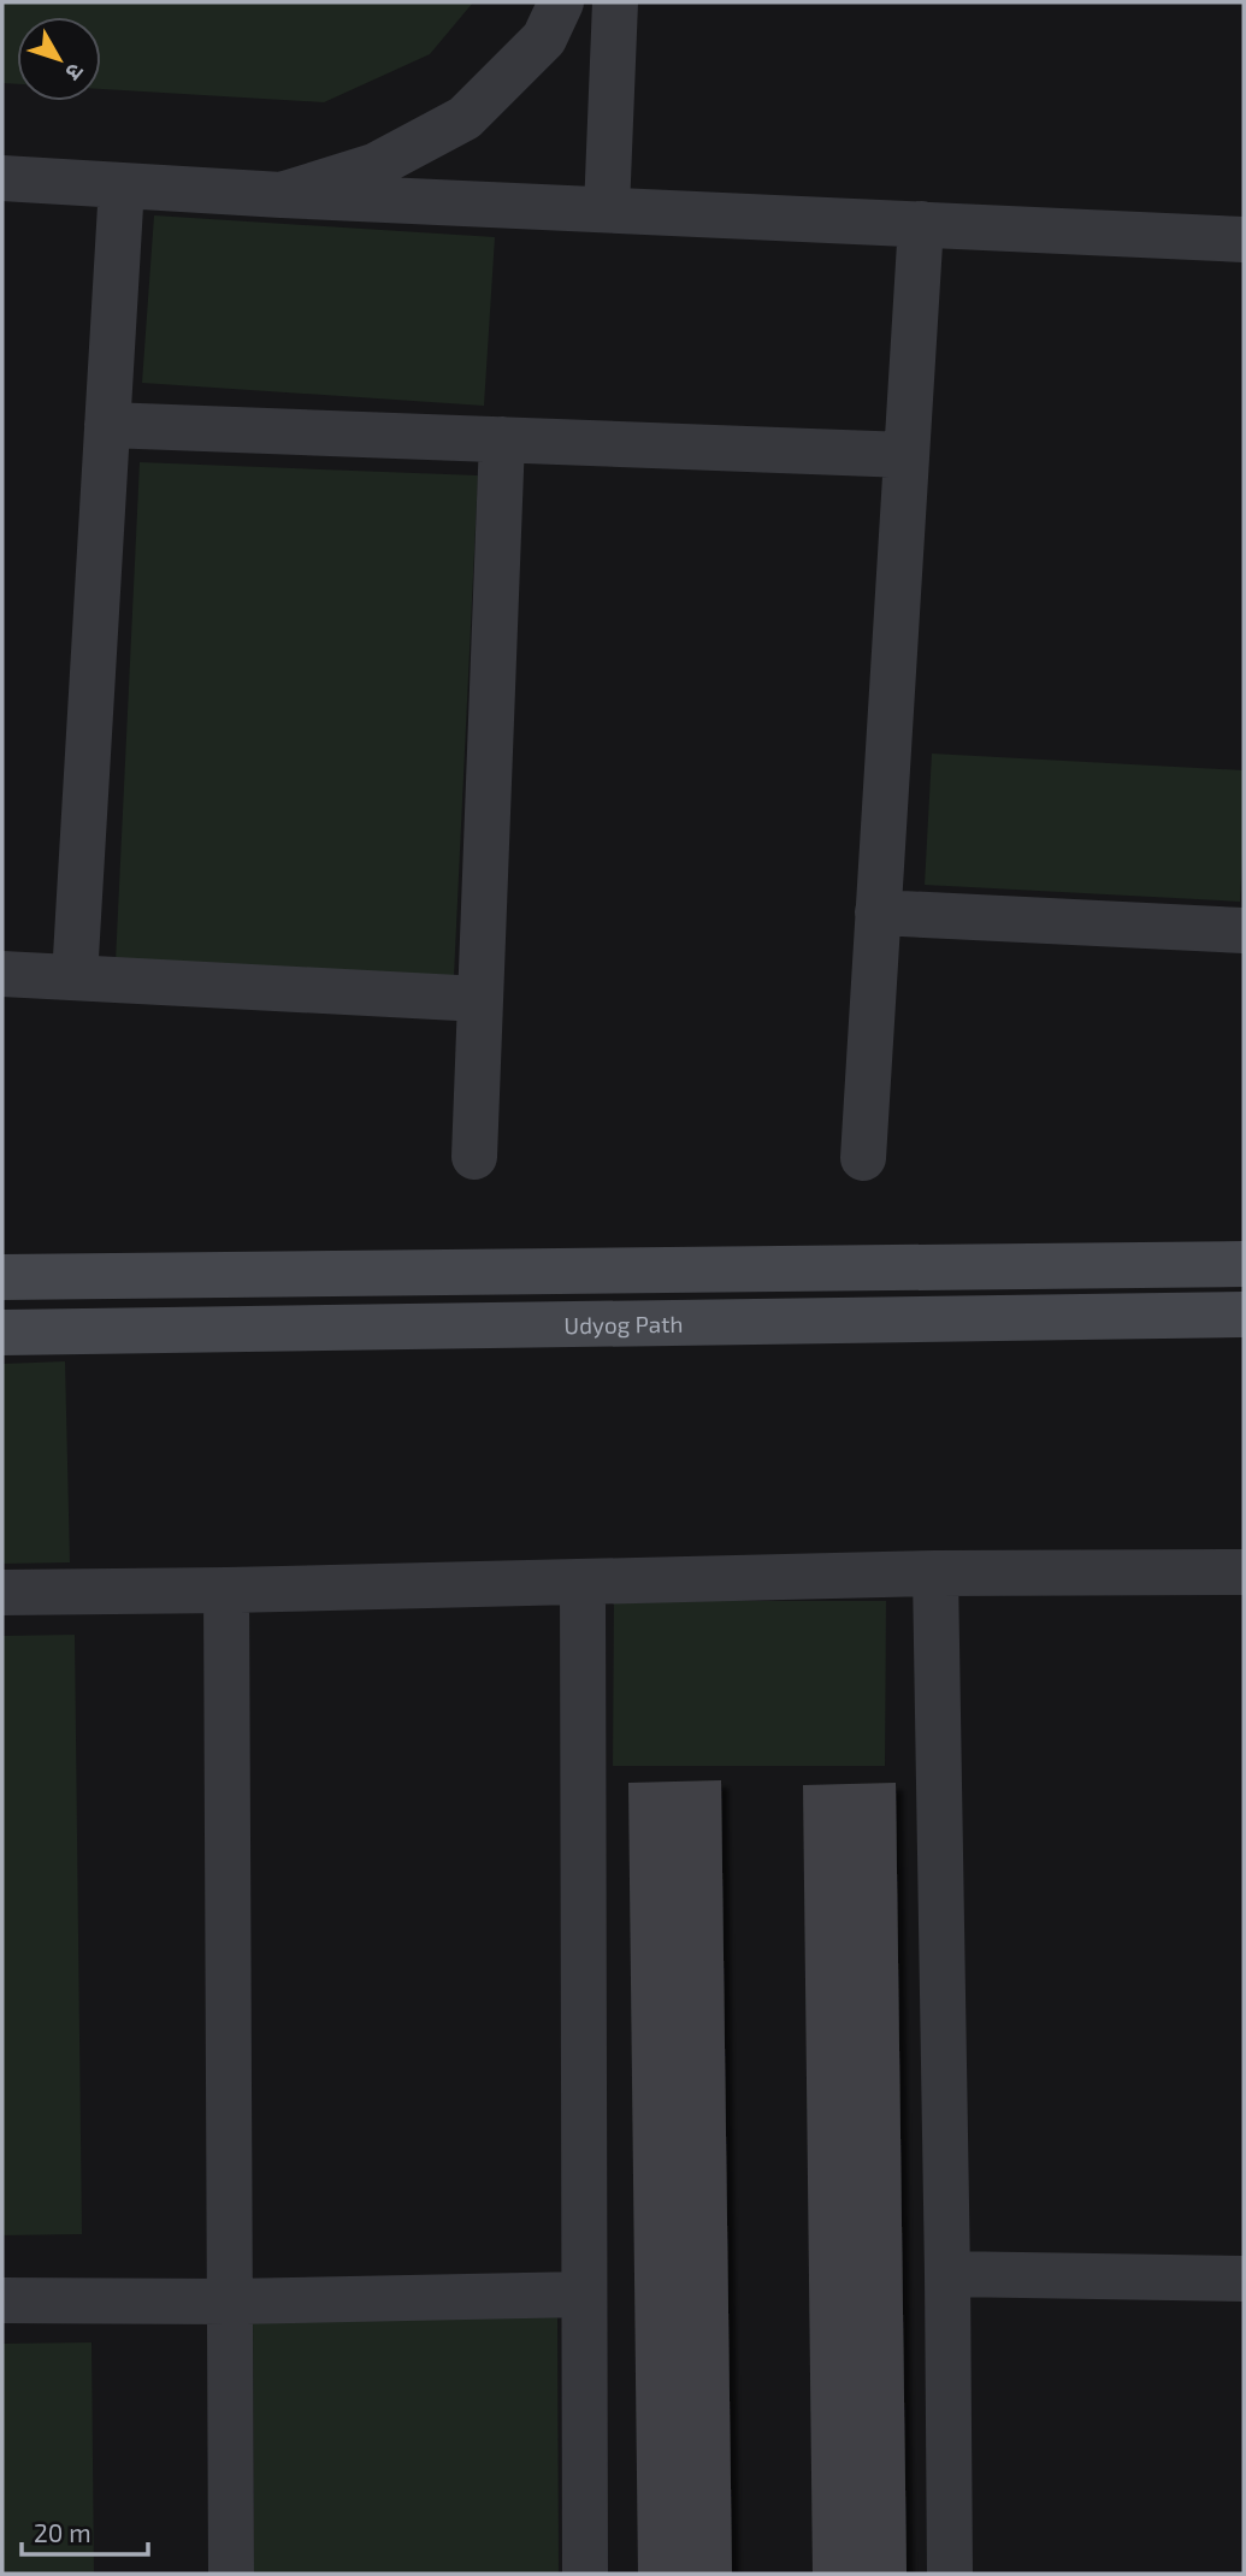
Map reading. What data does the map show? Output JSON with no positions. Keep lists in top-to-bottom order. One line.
{"streets":{"main road":["Udyog Path"]},"scale_bar":"20 m","north":"bottom right"}
